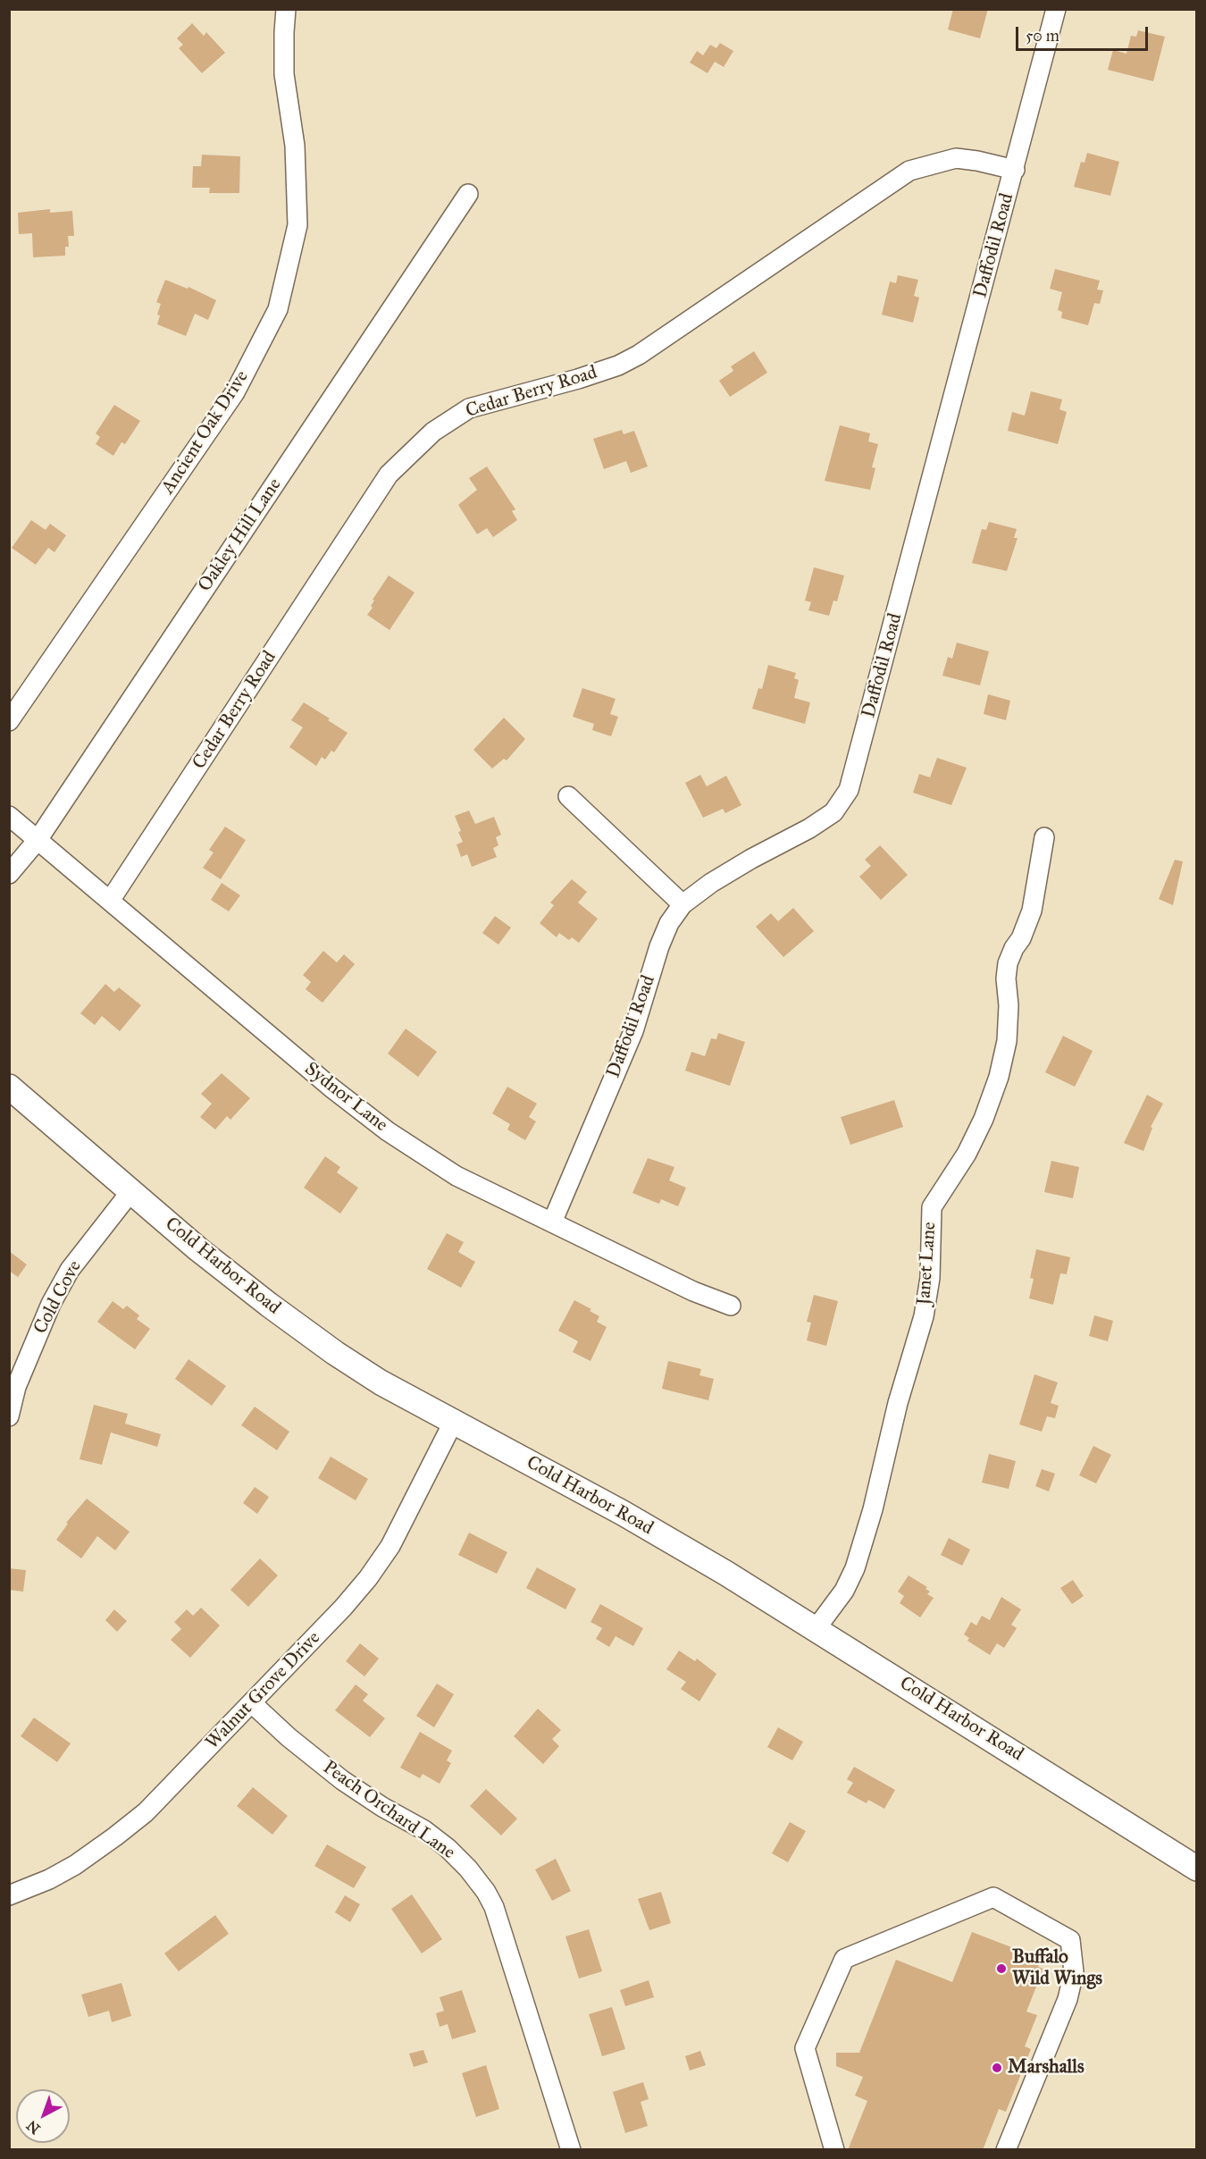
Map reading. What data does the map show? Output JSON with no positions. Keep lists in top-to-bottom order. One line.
{"streets":{"main road":["Cold Harbor Road"],"street":["Daffodil Road","Cedar Berry Road","Ancient Oak Drive","Oakley Hill Lane","Sydnor Lane","Janet Lane","Cold Cove","Walnut Grove Drive","Peach Orchard Lane"]},"crossings":[["Daffodil Road","Cedar Berry Road"],["Daffodil Road","Sydnor Lane"],["Cedar Berry Road","Sydnor Lane"],["Oakley Hill Lane","Sydnor Lane"],["Janet Lane","Cold Harbor Road"],["Cold Harbor Road","Cold Cove"],["Cold Harbor Road","Walnut Grove Drive"],["Walnut Grove Drive","Peach Orchard Lane"]],"places":["Buffalo Wild Wings","Marshalls"],"scale_bar":"50 m","north":"bottom left"}
